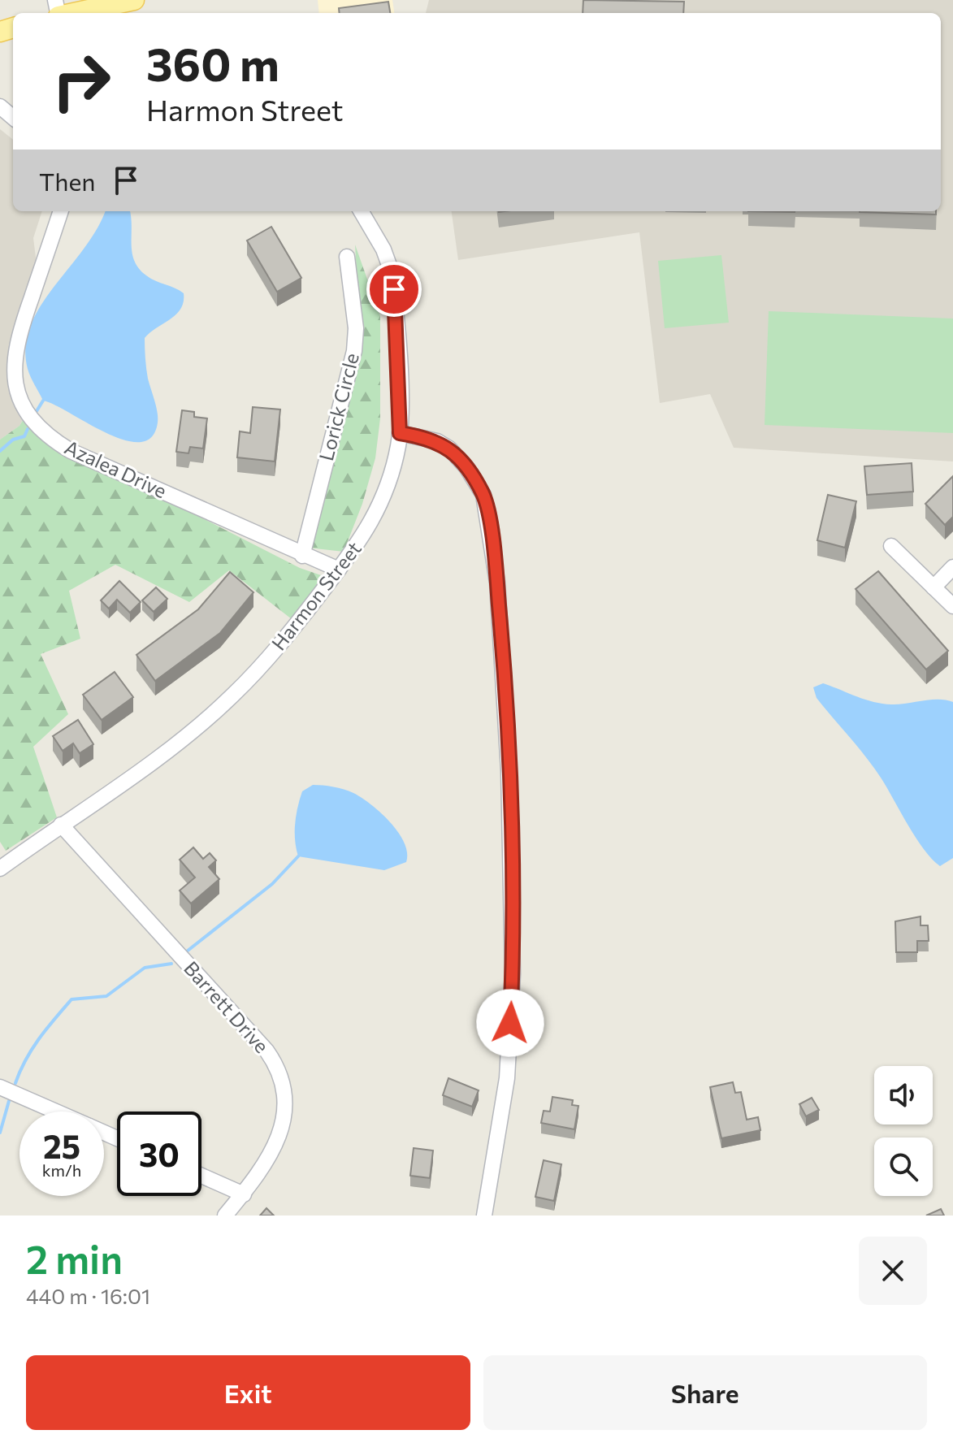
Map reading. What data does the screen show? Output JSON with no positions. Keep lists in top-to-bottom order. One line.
{"streets":{"street":["Lorick Circle","Azalea Drive","Harmon Street","Barrett Drive"]},"crossings":[["Lorick Circle","Azalea Drive"],["Azalea Drive","Harmon Street"],["Harmon Street","Barrett Drive"]],"page":{"turn":["360 m","Harmon Street"],"then":"Then","speed":"25 km/h","limit":"30","heading":["2 min","440 m · 16:01"],"buttons":["Exit","Share"]}}
